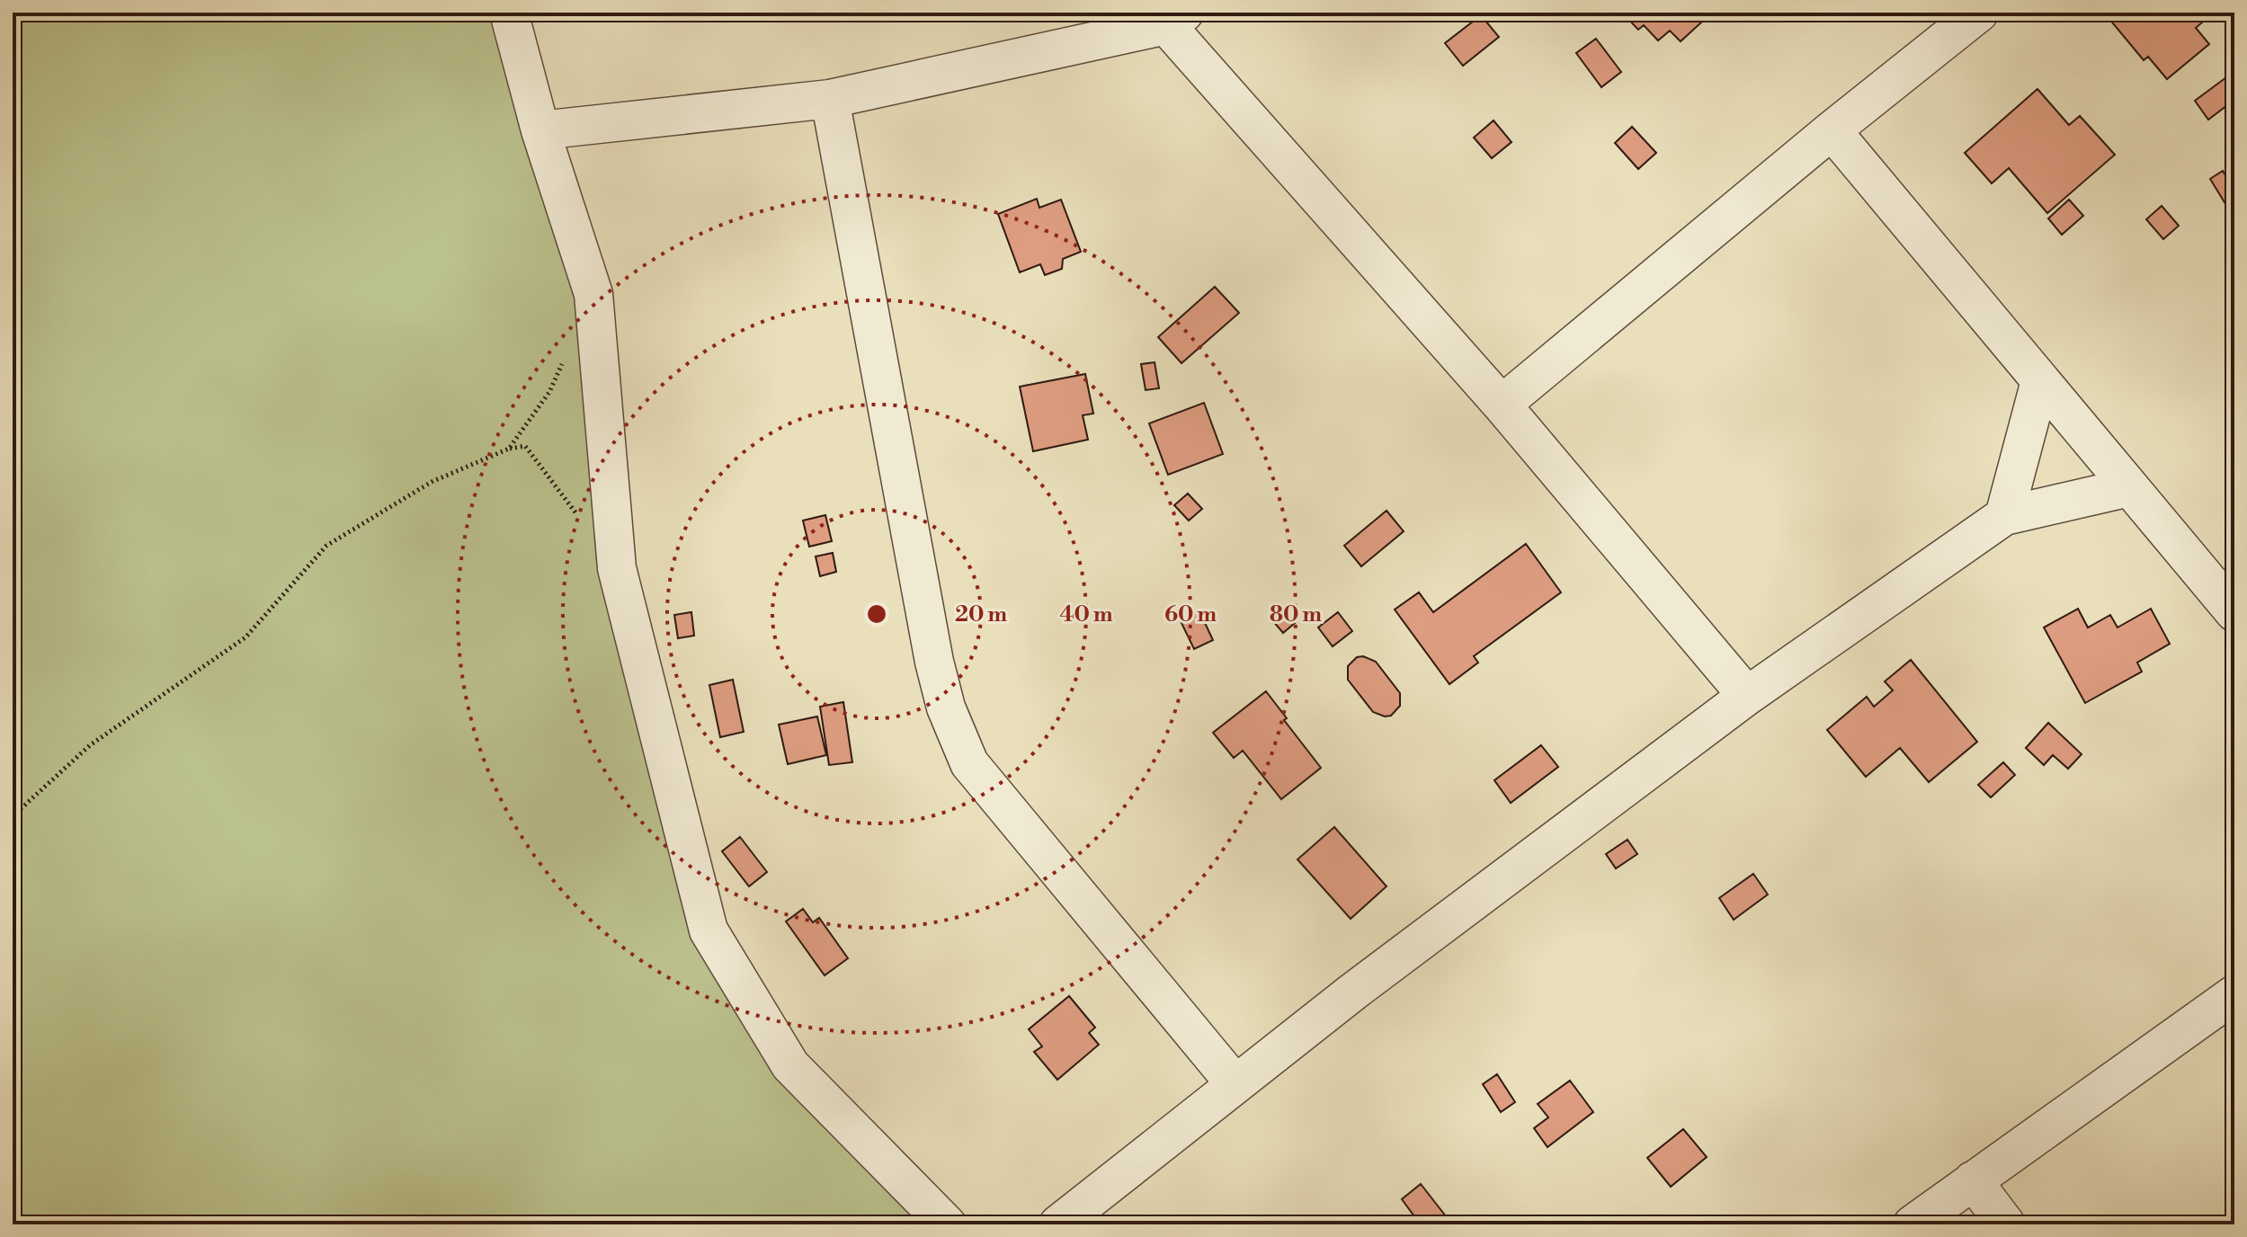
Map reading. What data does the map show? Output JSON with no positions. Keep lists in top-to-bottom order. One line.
{"rings":["20 m","40 m","60 m","80 m"]}
